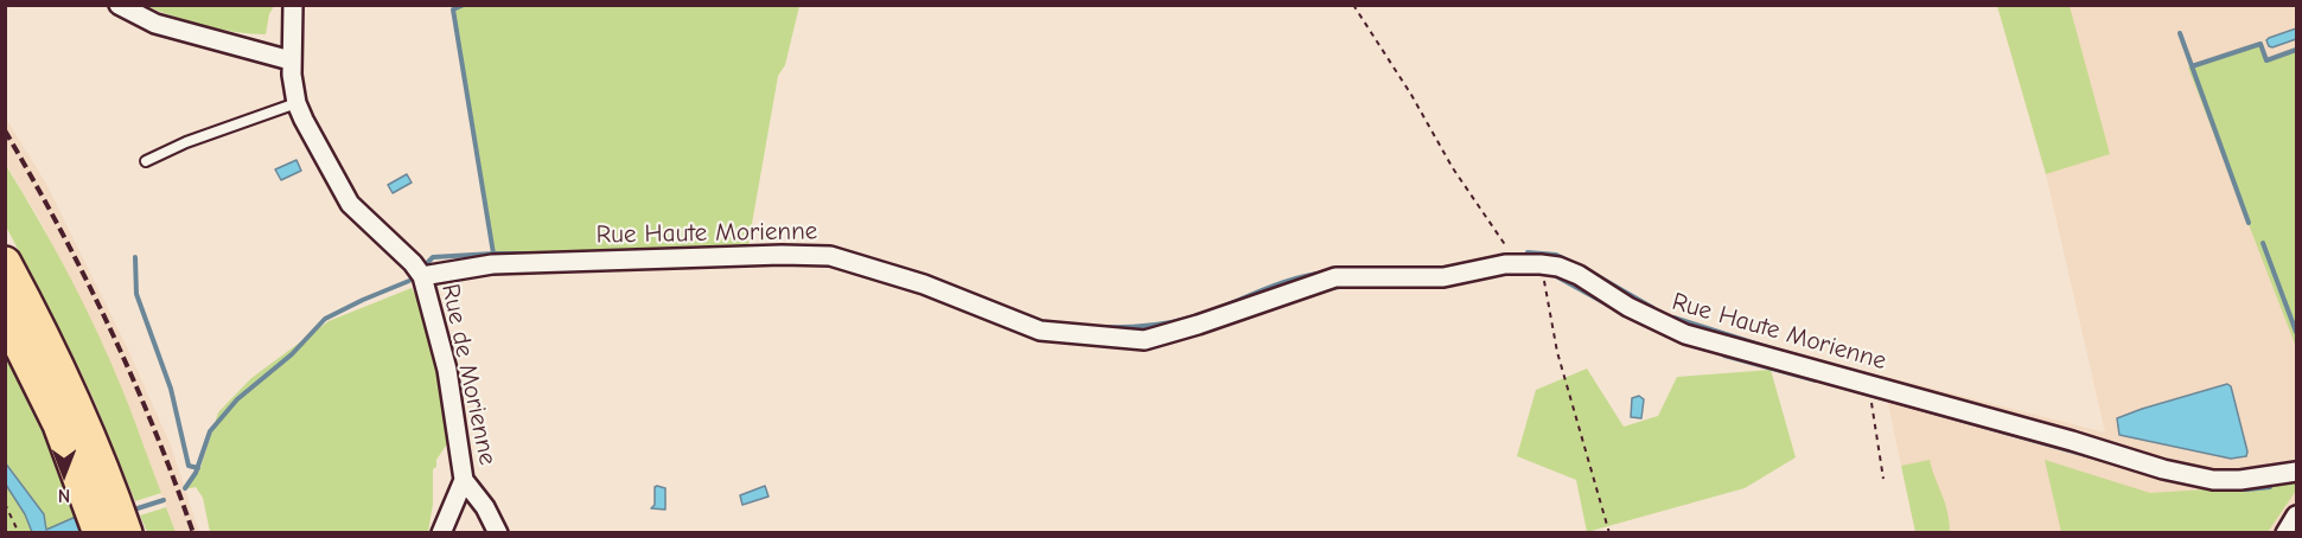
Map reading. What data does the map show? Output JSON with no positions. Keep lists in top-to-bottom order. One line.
{"streets":{"street":["Rue Haute Morienne","Rue de Morienne"]},"crossings":[["Rue Haute Morienne","Rue de Morienne"]],"north":"bottom"}
